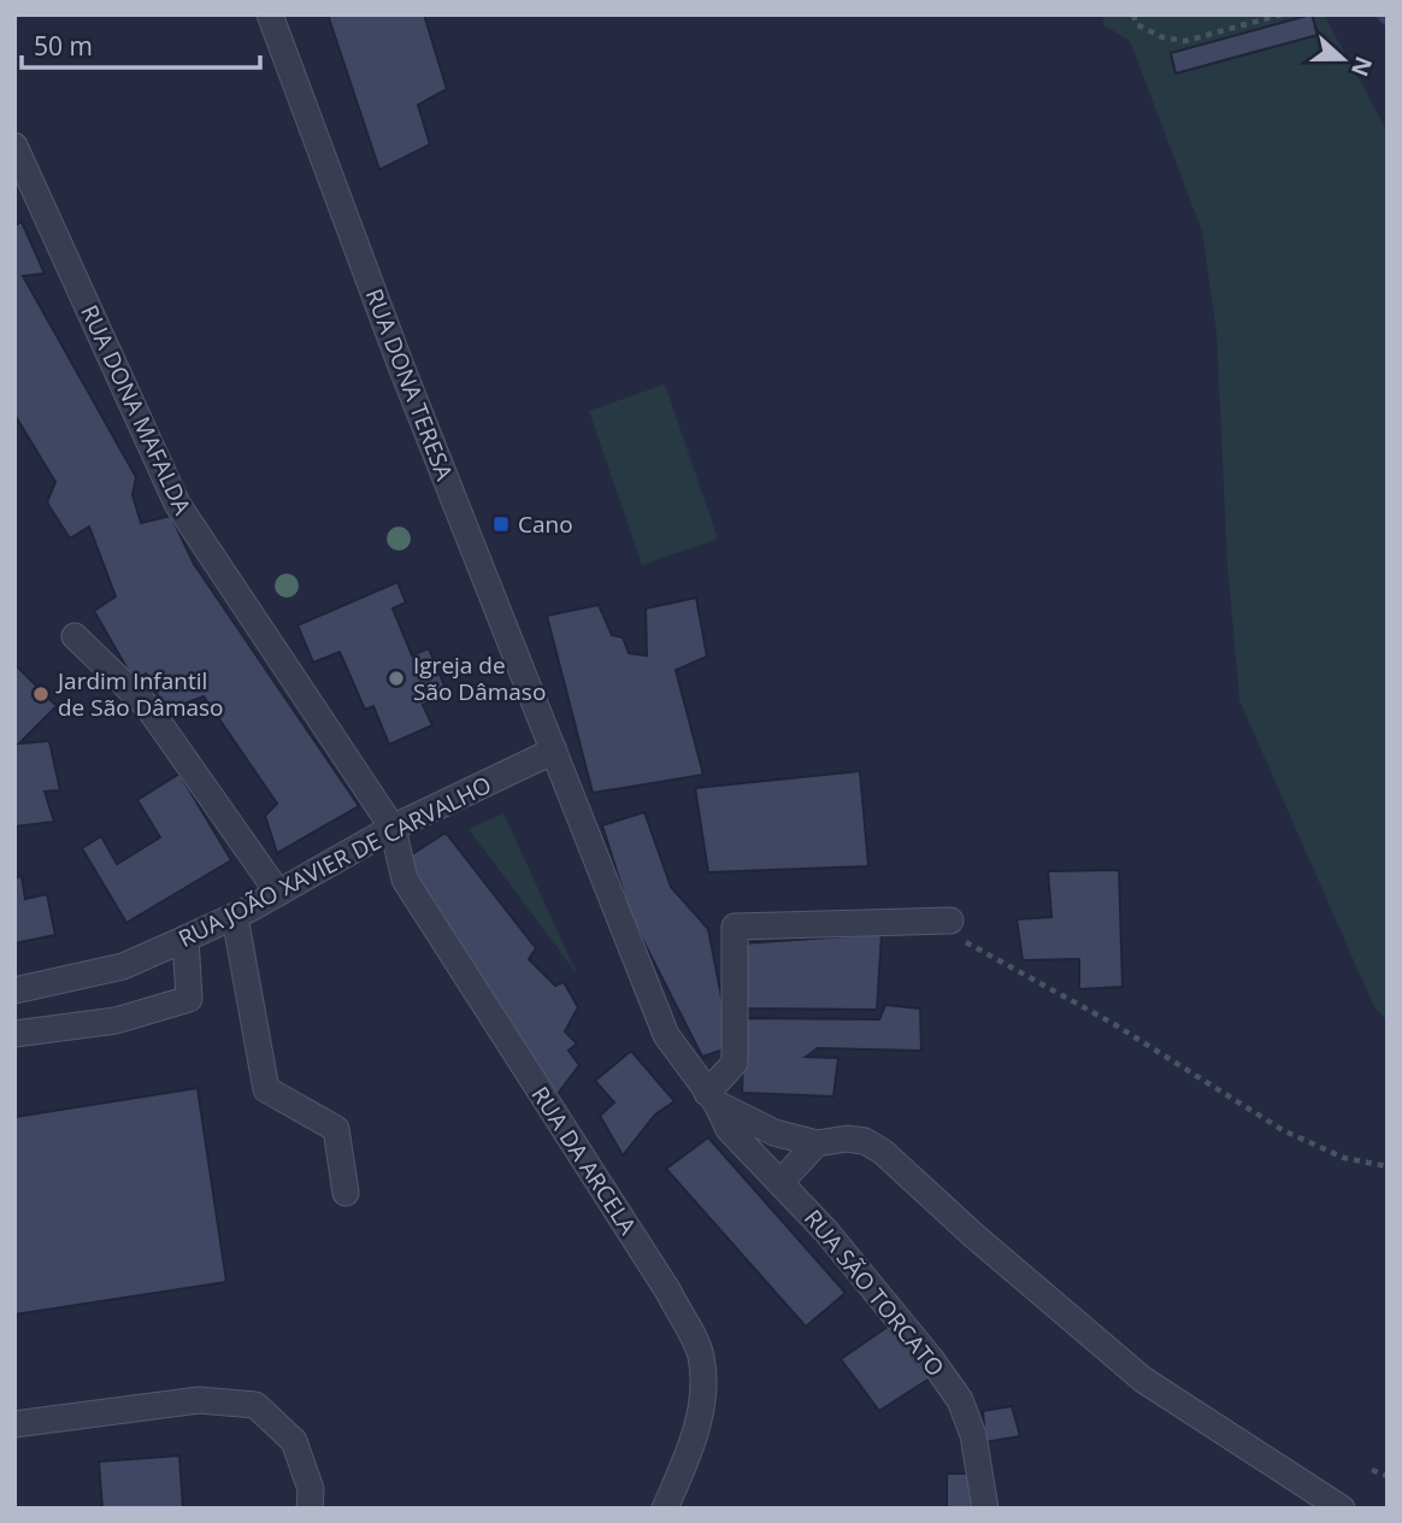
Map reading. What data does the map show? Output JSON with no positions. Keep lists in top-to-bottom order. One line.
{"streets":{"street":["RUA DONA TERESA","RUA DONA MAFALDA","RUA JOÃO XAVIER DE CARVALHO","RUA DA ARCELA","RUA SÃO TORCATO"]},"crossings":[["RUA DONA TERESA","RUA JOÃO XAVIER DE CARVALHO"],["RUA DONA TERESA","RUA SÃO TORCATO"],["RUA DONA MAFALDA","RUA JOÃO XAVIER DE CARVALHO"],["RUA DONA MAFALDA","RUA DA ARCELA"],["RUA JOÃO XAVIER DE CARVALHO","RUA DA ARCELA"],["RUA JOÃO XAVIER DE CARVALHO","RUA SÃO TORCATO"]],"places":{"transit":["Cano"],"other":["Igreja de São Dâmaso","Jardim Infantil de São Dâmaso"]},"scale_bar":"50 m","north":"right"}
